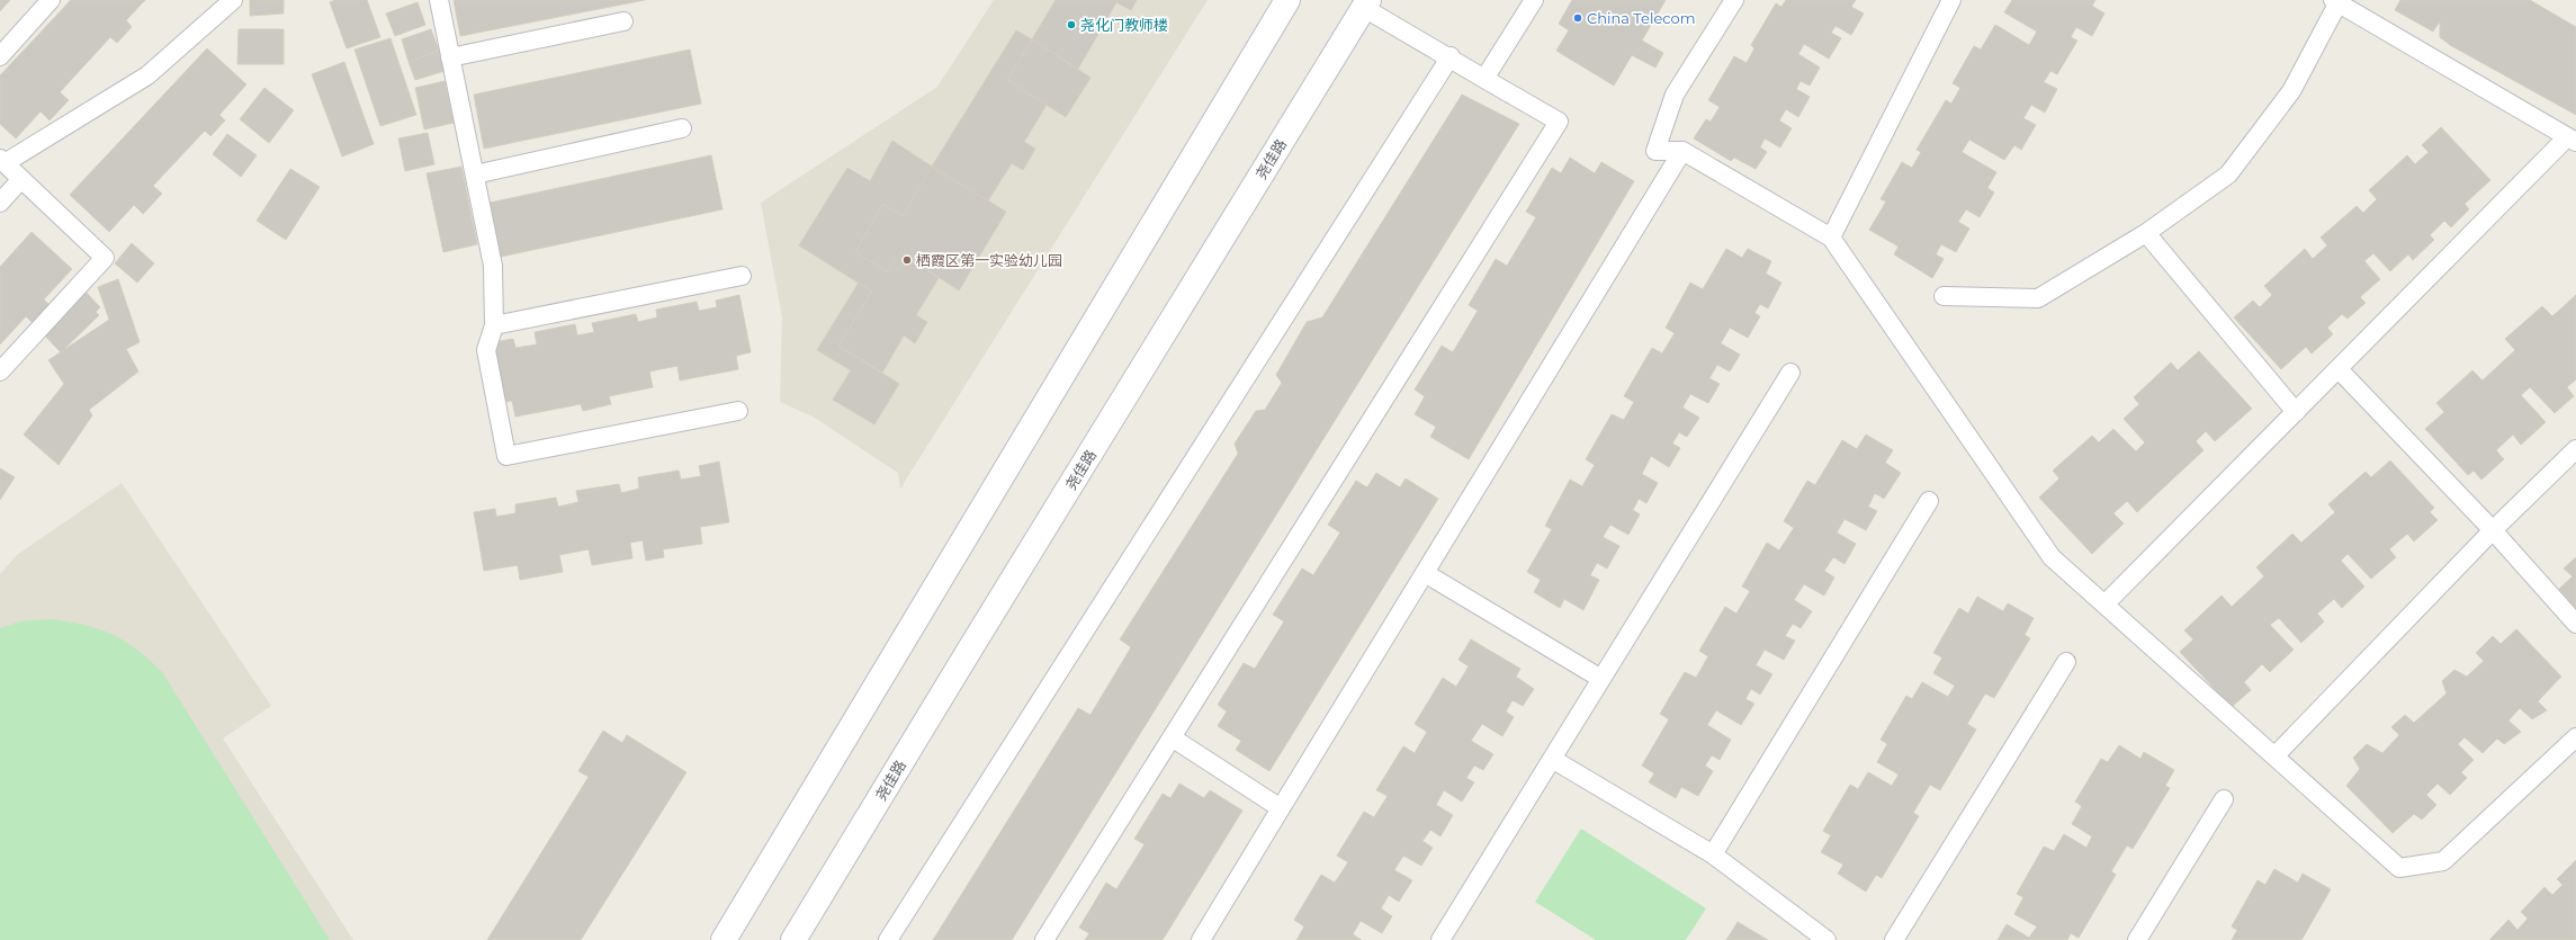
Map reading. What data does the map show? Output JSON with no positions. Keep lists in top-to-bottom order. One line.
{"streets":{"main road":["尧佳路"]},"places":["China Telecom","尧化门教师楼","栖霞区第一实验幼儿园"]}
